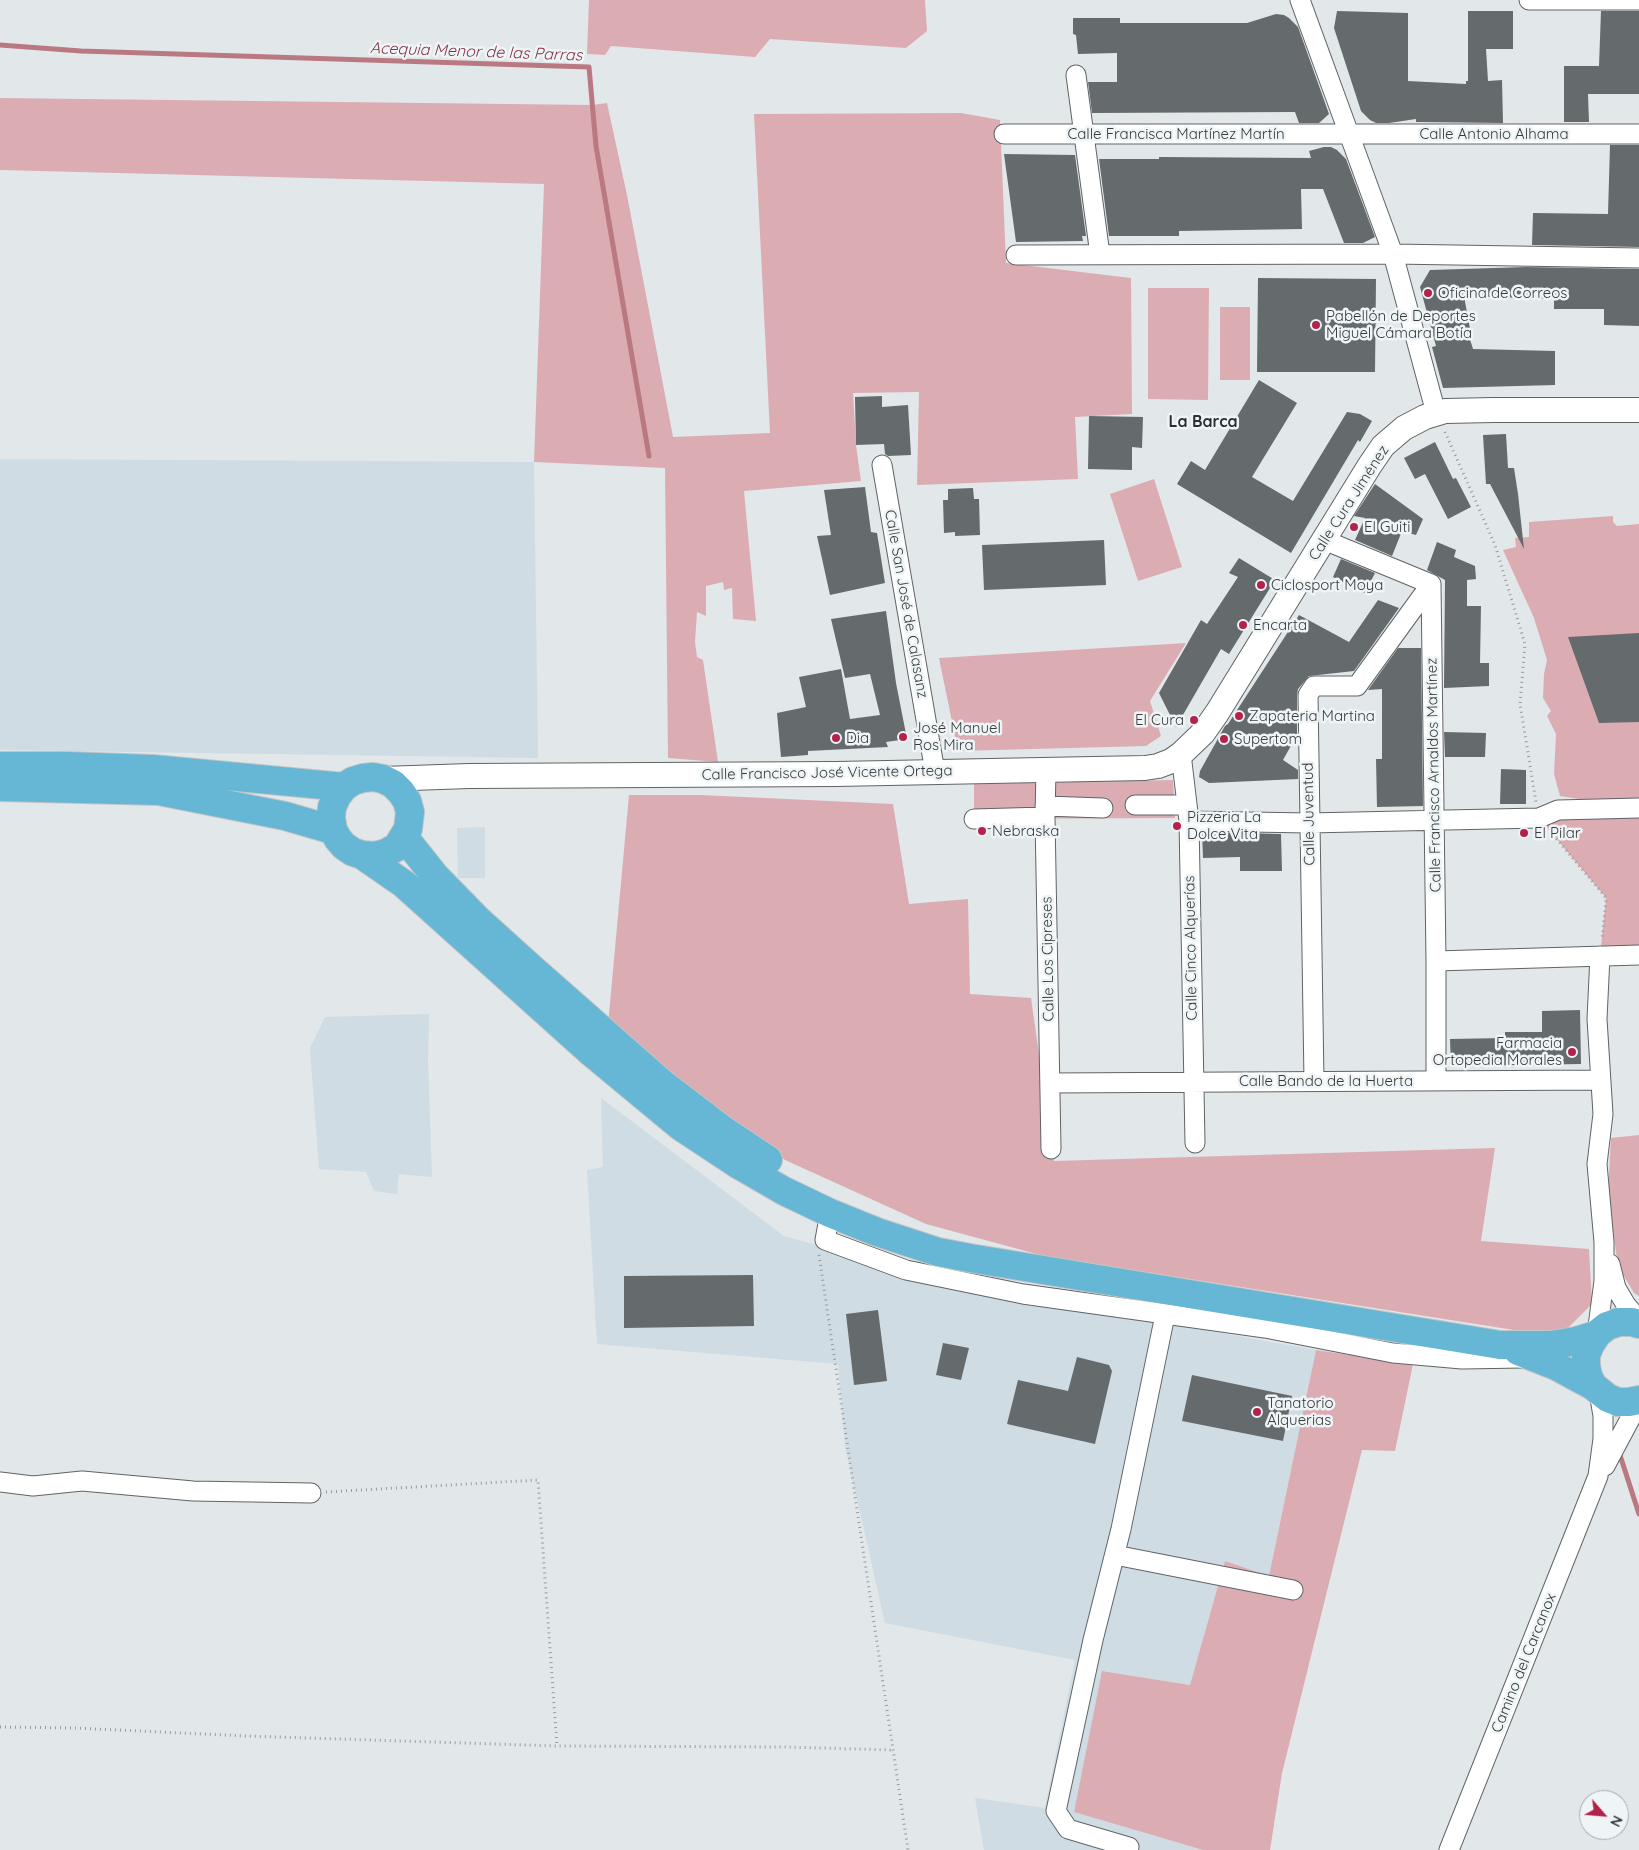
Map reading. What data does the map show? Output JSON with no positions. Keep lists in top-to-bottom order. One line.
{"streets":{"street":["Calle Francisca Martínez Martín","Calle Antonio Alhama","Calle Cura Jiménez","Calle San José de Calasanz","Calle Francisco José Vicente Ortega","Calle Francisco Arnaldos Martínez","Calle Juventud","Calle Cinco Alquerías","Calle Los Cipreses","Calle Bando de la Huerta","Camino del Carcanox"]},"crossings":[["Calle Francisca Martínez Martín","Calle Antonio Alhama"],["Calle Cura Jiménez","Calle Francisco José Vicente Ortega"],["Calle Cura Jiménez","Calle Cinco Alquerías"],["Calle San José de Calasanz","Calle Francisco José Vicente Ortega"],["Calle Francisco José Vicente Ortega","Calle Cinco Alquerías"],["Calle Francisco José Vicente Ortega","Calle Los Cipreses"],["Calle Francisco Arnaldos Martínez","Calle Juventud"],["Calle Francisco Arnaldos Martínez","Calle Bando de la Huerta"],["Calle Juventud","Calle Bando de la Huerta"],["Calle Cinco Alquerías","Calle Bando de la Huerta"],["Calle Los Cipreses","Calle Bando de la Huerta"]],"districts":["La Barca"],"water":["Acequia Menor de las Parras"],"places":["Oficina de Correos","Pabellón de Deportes Miguel Cámara Botía","El Guiti","Ciclosport Moya","Encarta","Zapateria Martina","El Cura","José Manuel Ros Mira","Dia","Supertom","Pizzeria La Dolce Vita","Nebraska","El Pilar","Farmacia Ortopedia Morales","Tanatorio Alquerias"],"north":"bottom right"}
